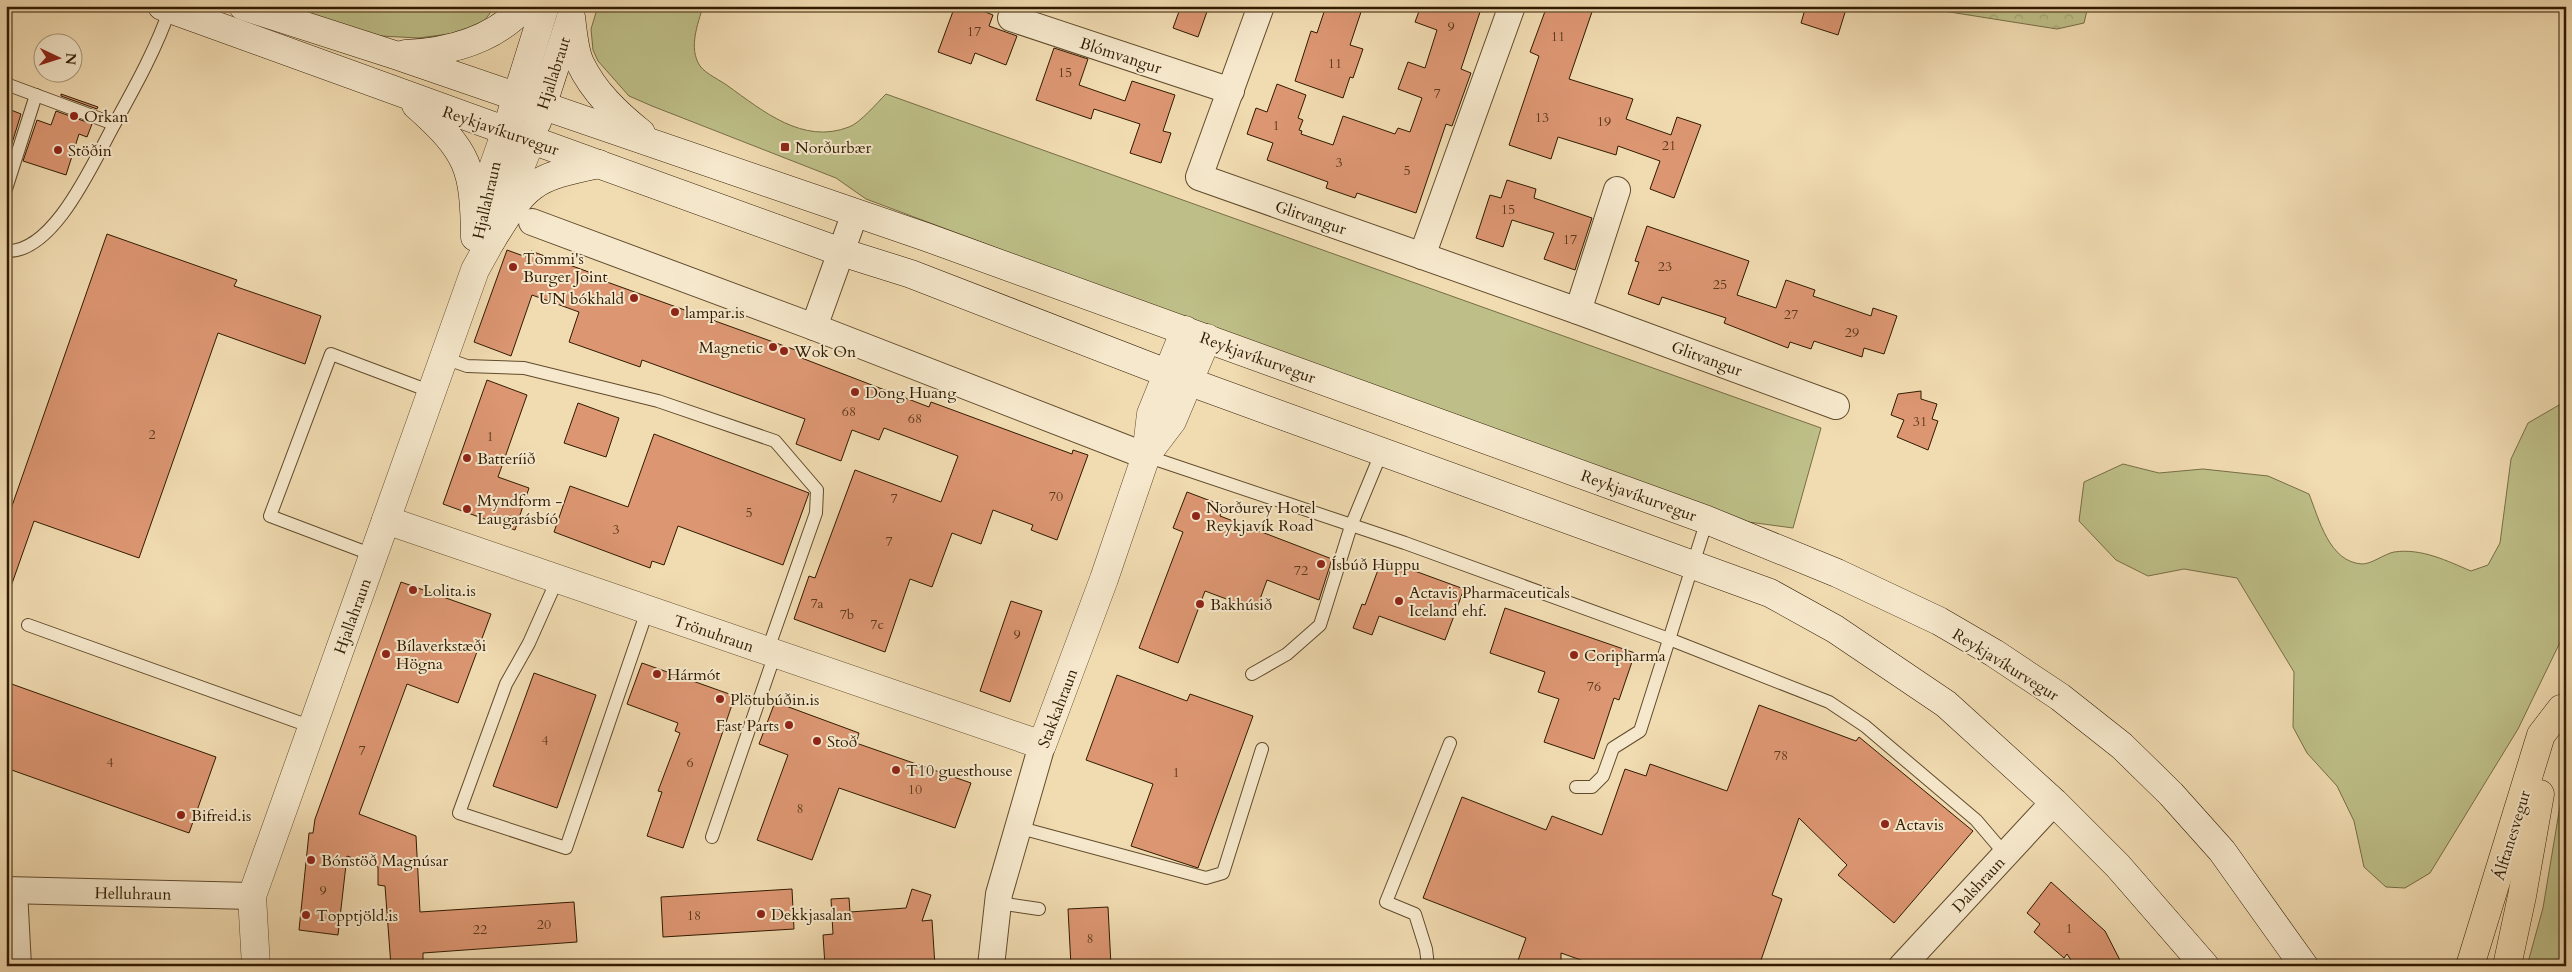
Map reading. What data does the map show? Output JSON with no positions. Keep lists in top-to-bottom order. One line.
{"streets":{"main road":["Hjallabraut","Reykjavíkurvegur","Hjallahraun","Trönuhraun","Stakkahraun","Álftanesvegur"],"street":["Blómvangur","Glitvangur","Dalshraun","Helluhraun"]},"crossings":[["Blómvangur","Glitvangur"],["Hjallabraut","Reykjavíkurvegur"],["Hjallabraut","Hjallahraun"],["Reykjavíkurvegur","Hjallahraun"],["Reykjavíkurvegur","Stakkahraun"],["Reykjavíkurvegur","Dalshraun"],["Hjallahraun","Trönuhraun"],["Hjallahraun","Helluhraun"],["Trönuhraun","Stakkahraun"]],"places":{"other":["Orkan","Stöðin","Tommi's Burger Joint","UN bókhald","lampar.is","Magnetic","Wok On","Dong Huang","Batteríið","Myndform - Laugarásbíó","Norðurey Hotel Reykjavík Road","Ísbúð Huppu","Lolita.is","Actavis Pharmaceuticals Iceland ehf.","Bakhúsið","Bílaverkstæði Högna","Coripharma","Hármót","Plötubúðin.is","Fast Parts","Stoð","T10 guesthouse","Bifreid.is","Actavis","Bónstöð Magnúsar","Dekkjasalan","Topptjöld.is"],"transit":["Norðurbær"]},"house_numbers":["9","17","11","11","15","7","13","19","1","21","3","5","15","17","23","25","27","29","68","68","31","2","1","70","7","5","3","7","72","7a","7b","7c","9","76","4","7","78","4","6","1","10","8","9","18","20","1","22","8"],"north":"right"}
